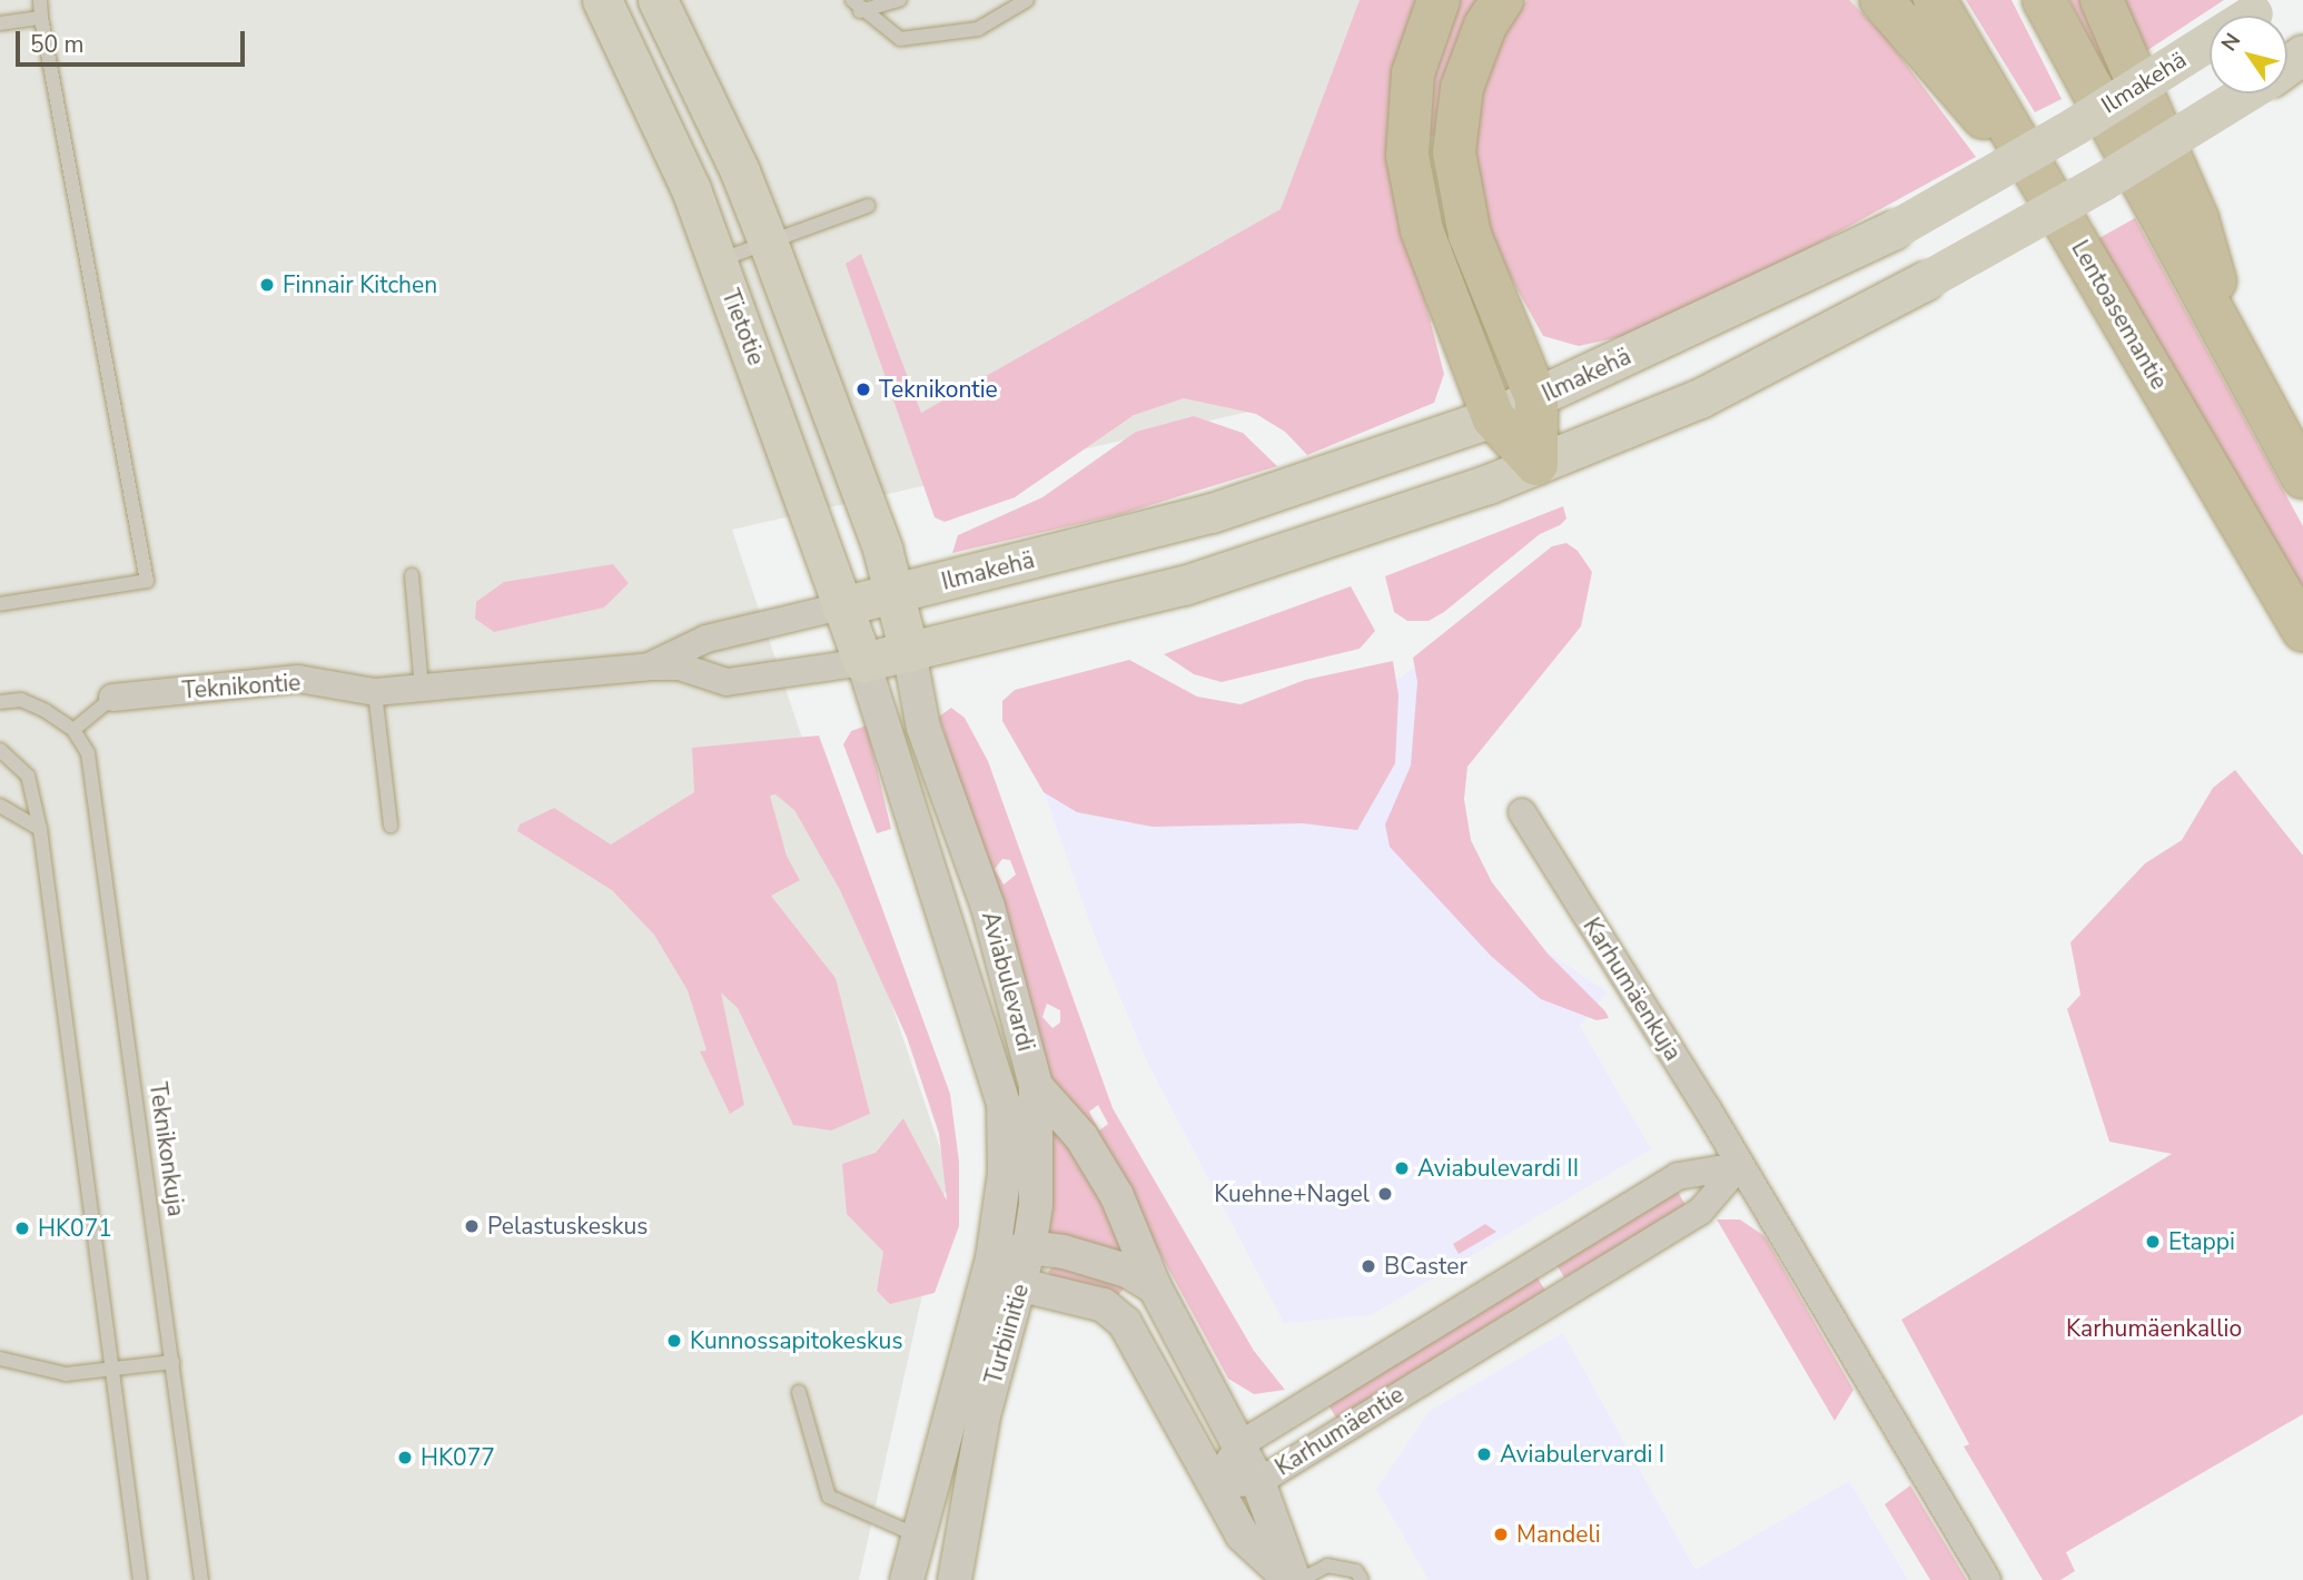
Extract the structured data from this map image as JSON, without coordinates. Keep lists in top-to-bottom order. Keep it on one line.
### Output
{"streets":{"highway":["Lentoasemantie"],"main road":["Ilmakehä","Tietotie"],"street":["Teknikontie","Aviabulevardi","Karhumäenkuja","Turbiinitie","Karhumäentie"],"lane":["Teknikonkuja"]},"crossings":[["Ilmakehä","Tietotie"],["Ilmakehä","Teknikontie"],["Tietotie","Teknikontie"],["Tietotie","Aviabulevardi"],["Teknikontie","Aviabulevardi"],["Aviabulevardi","Turbiinitie"],["Aviabulevardi","Karhumäentie"],["Karhumäenkuja","Karhumäentie"]],"parks":["Karhumäenkallio"],"places":["Finnair Kitchen","Teknikontie","Aviabulevardi II","Kuehne+Nagel","Pelastuskeskus","HK071","Etappi","BCaster","Kunnossapitokeskus","Aviabulervardi I","HK077","Mandeli"],"scale_bar":"50 m","north":"top left"}
